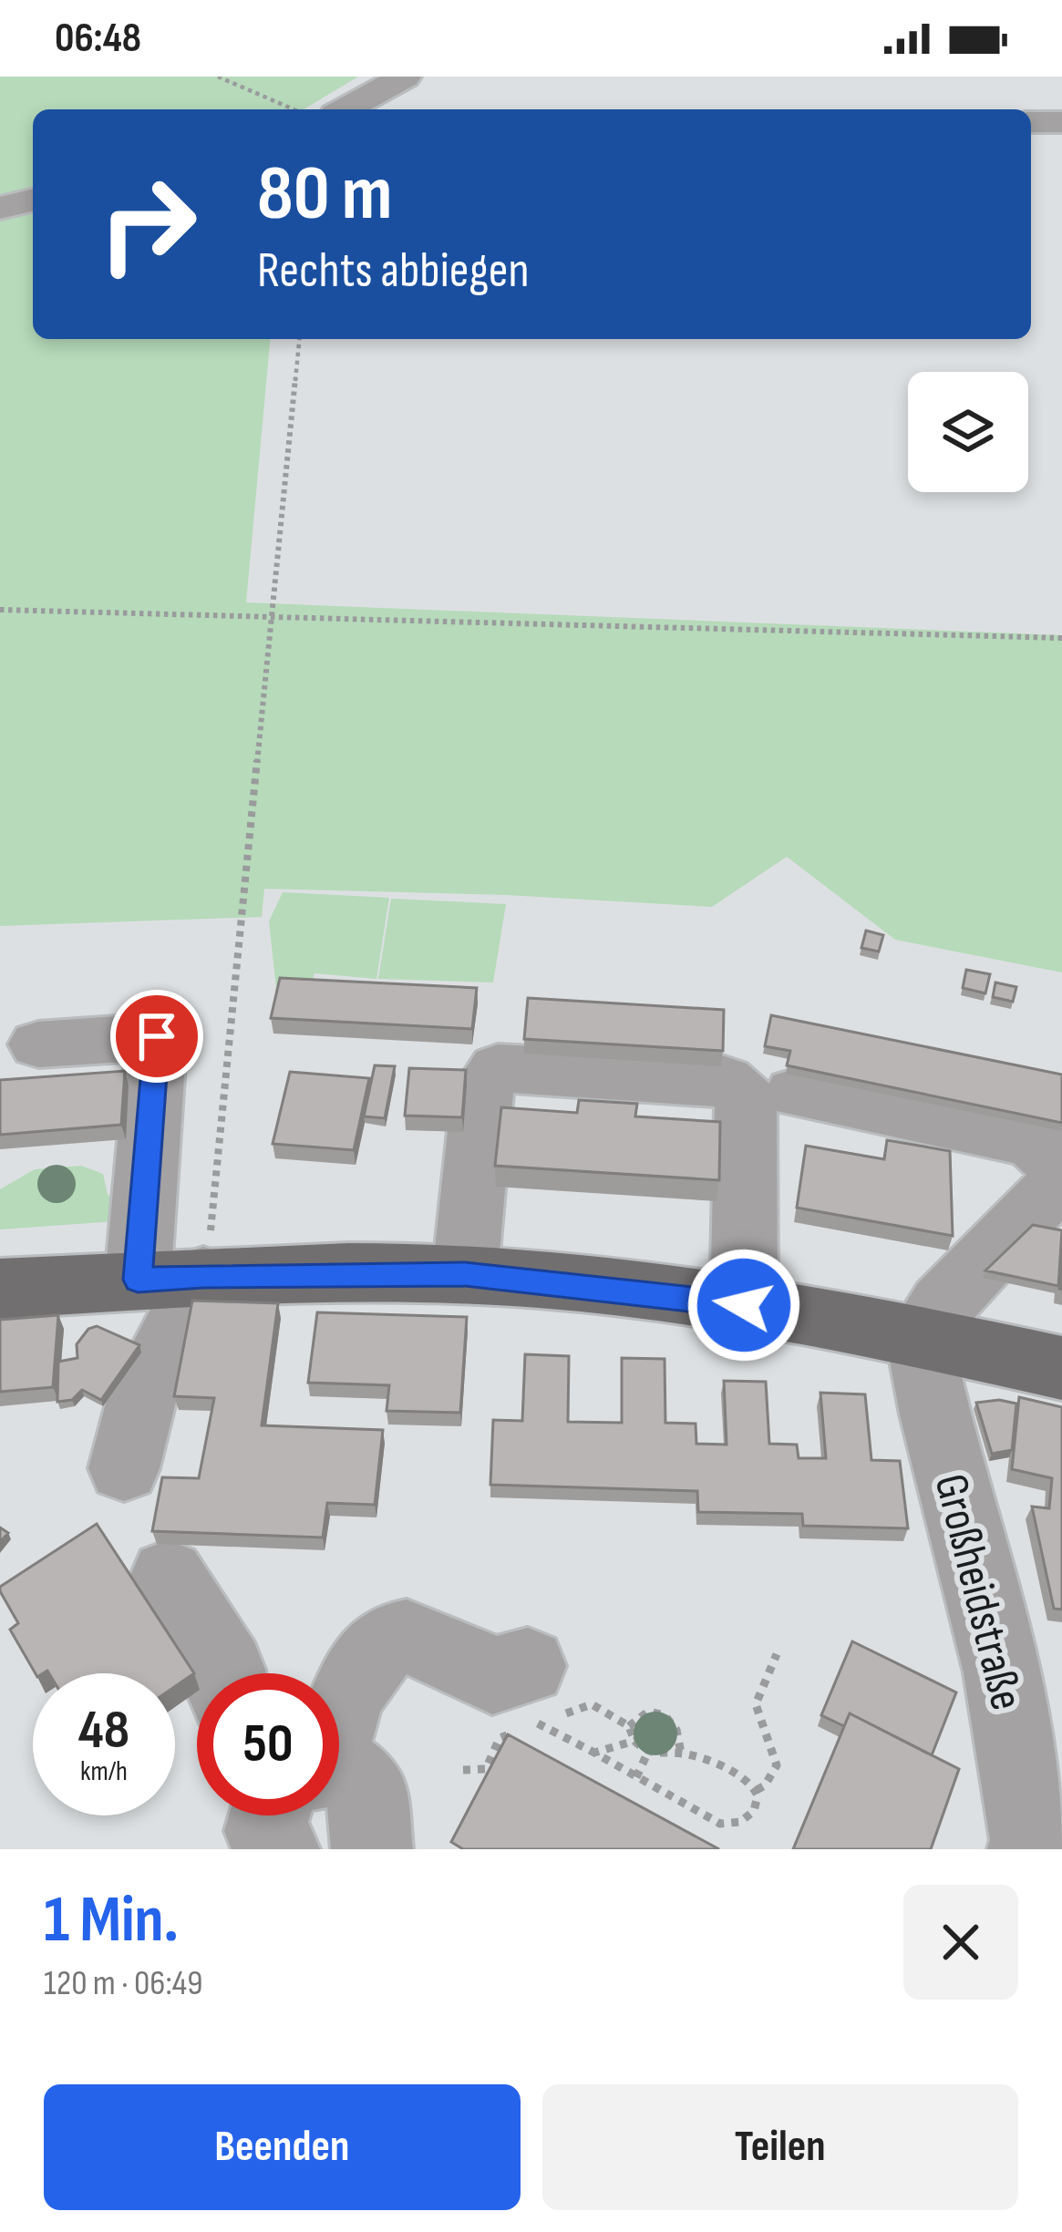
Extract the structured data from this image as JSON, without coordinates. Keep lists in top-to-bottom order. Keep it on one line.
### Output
{"streets":{"street":["Großheidstraße"]},"page":{"status":"06:48","turn":["80 m","Rechts abbiegen"],"speed":"48 km/h","limit":"50","heading":["1 Min.","120 m · 06:49"],"buttons":["Beenden","Teilen"]}}
